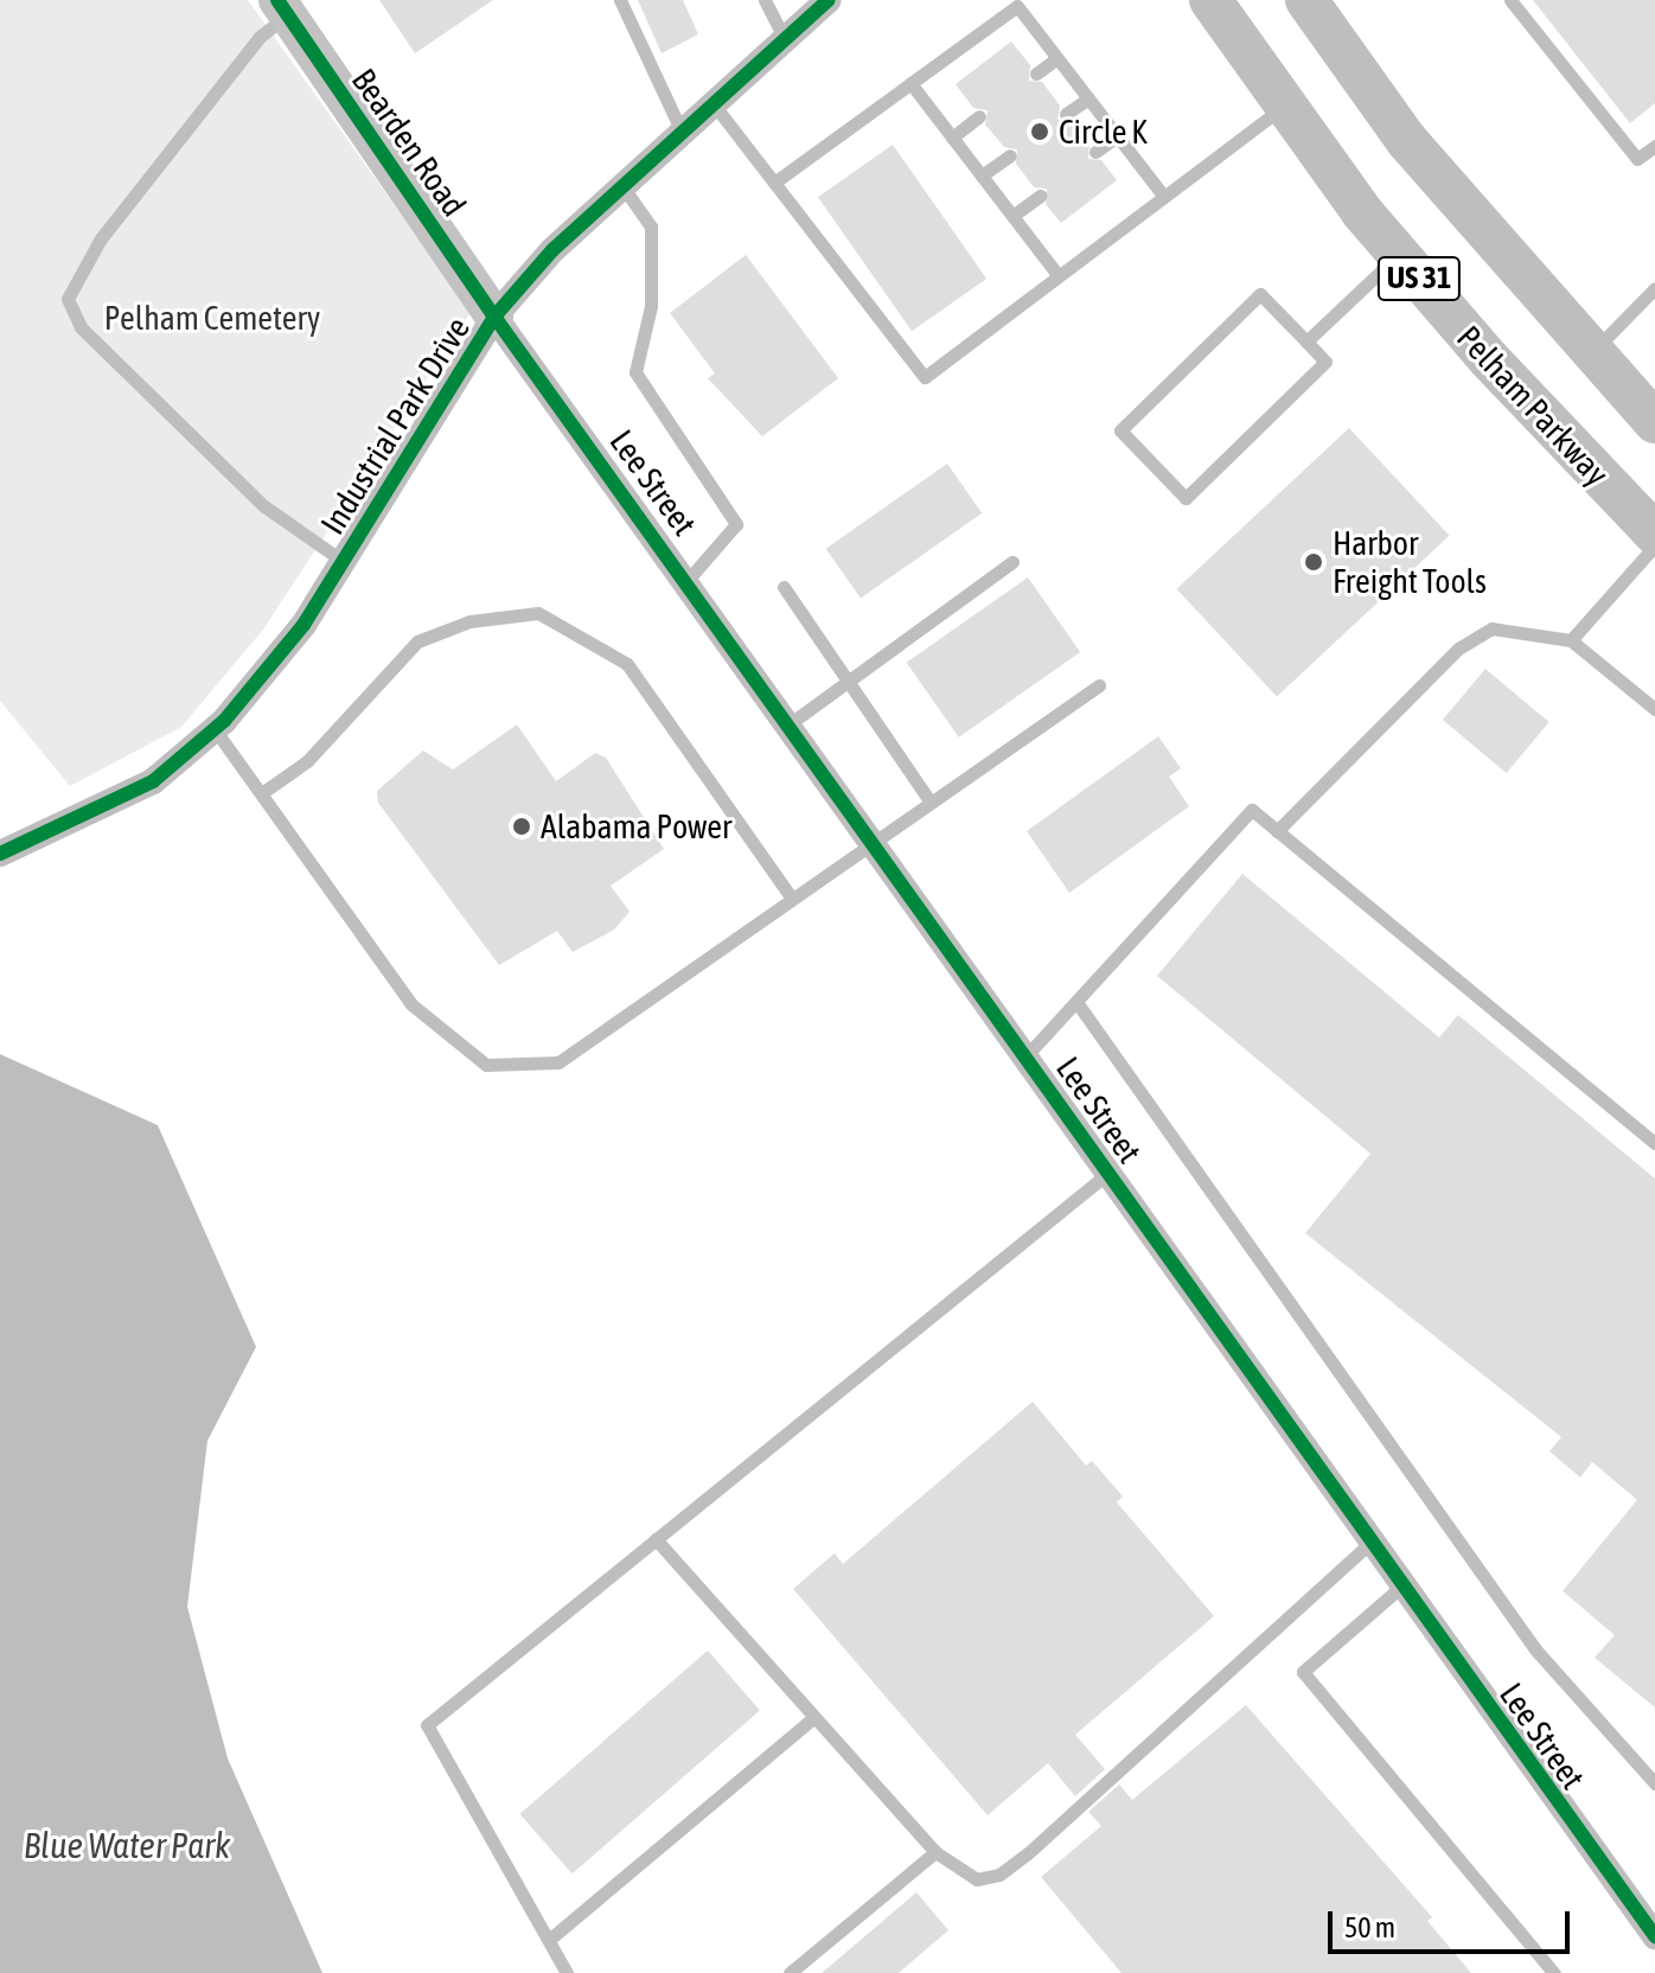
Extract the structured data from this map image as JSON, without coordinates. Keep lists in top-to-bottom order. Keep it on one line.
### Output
{"streets":{"main road":["US 31","Pelham Parkway"],"street":["Bearden Road","Industrial Park Drive","Lee Street"]},"crossings":[["Bearden Road","Industrial Park Drive"],["Bearden Road","Lee Street"],["Industrial Park Drive","Lee Street"]],"water":["Blue Water Park"],"parks":["Pelham Cemetery"],"places":["Circle K","Harbor Freight Tools","Alabama Power"],"scale_bar":"50 m"}
